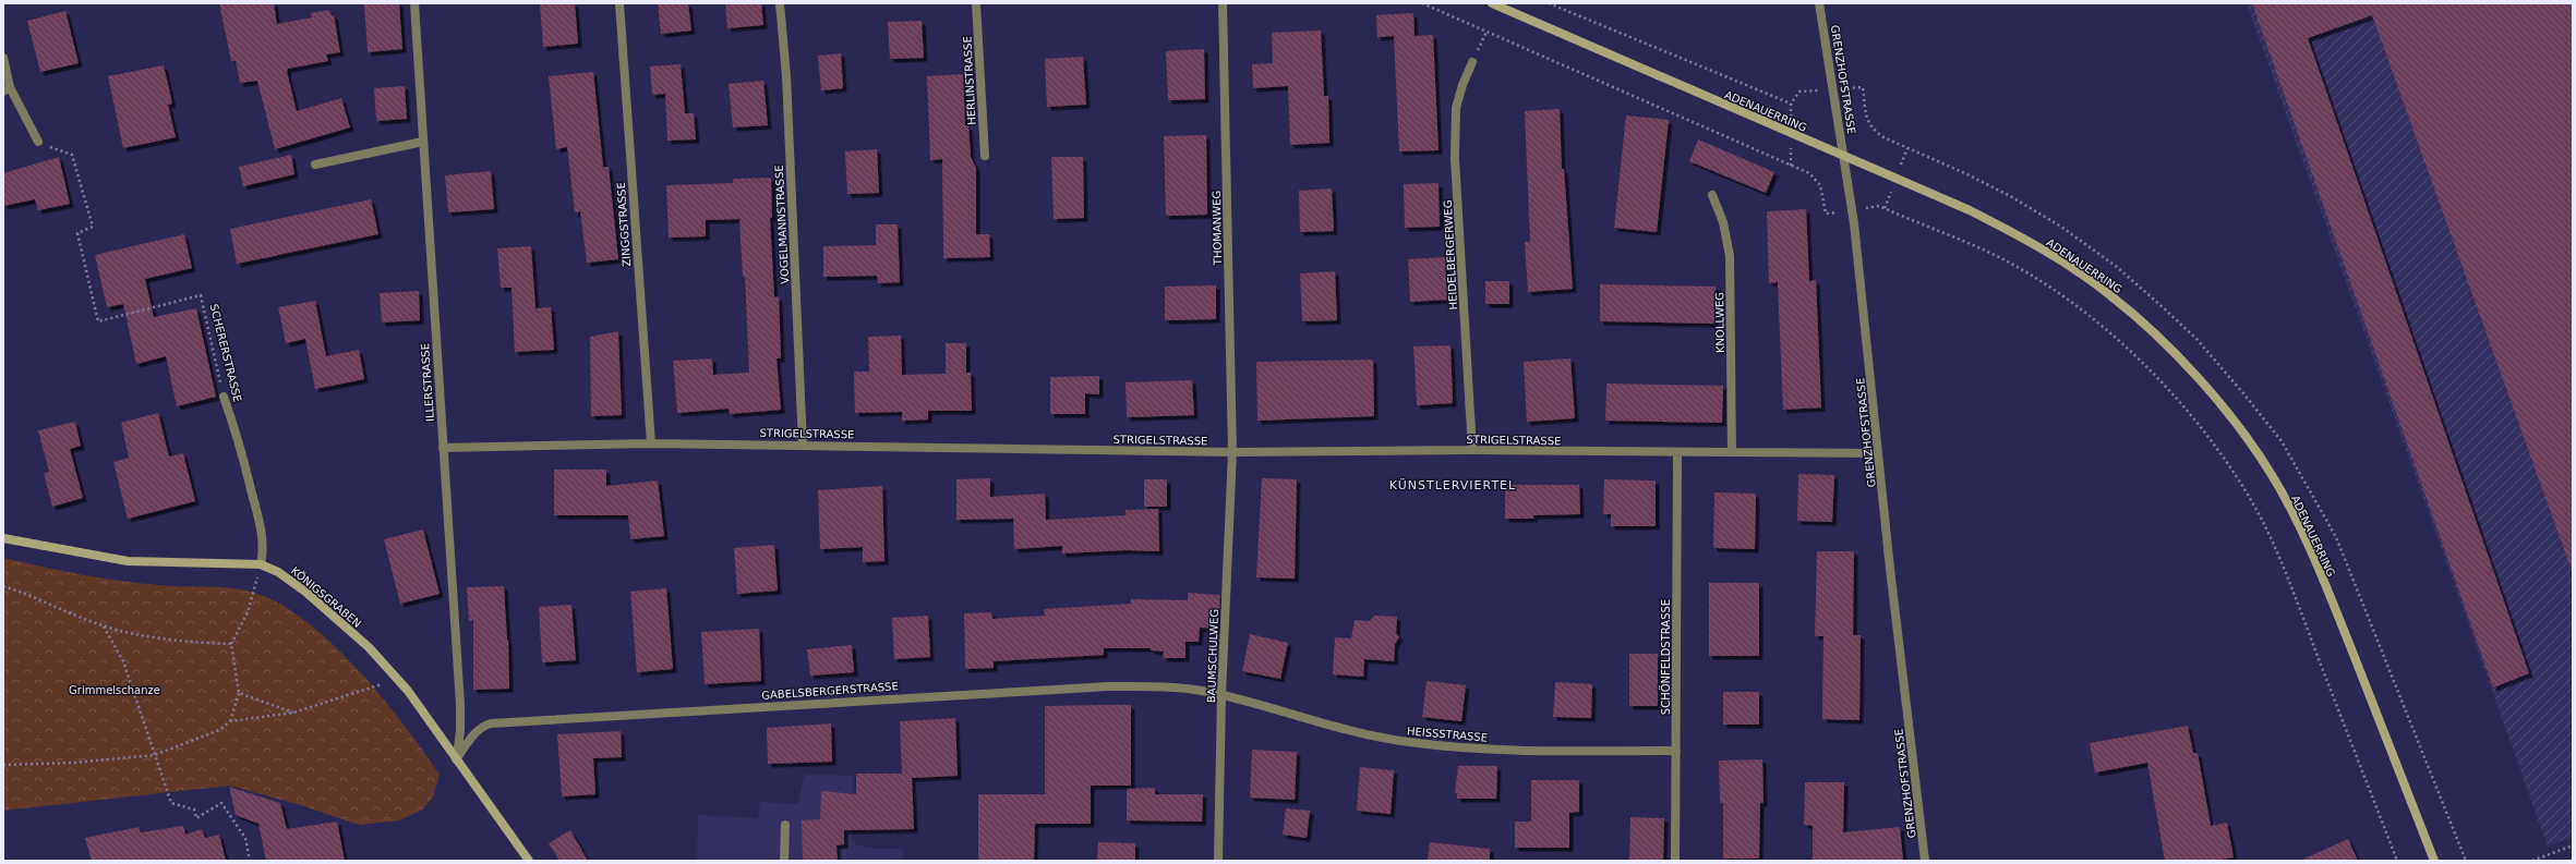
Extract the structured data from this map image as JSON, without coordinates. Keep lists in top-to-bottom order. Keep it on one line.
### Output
{"streets":{"main road":["ADENAUERRING","KÖNIGSGRABEN"],"street":["GRENZHOFSTRASSE","HERLINSTRASSE","ZINGGSTRASSE","VOGELMANNSTRASSE","THOMANWEG","HEIDELBERGERWEG","KNOLLWEG","SCHERERSTRASSE","ILLERSTRASSE","STRIGELSTRASSE","BAUMSCHULWEG","SCHÖNFELDSTRASSE","GABELSBERGERSTRASSE","HEISSSTRASSE"]},"crossings":[["GRENZHOFSTRASSE","ADENAUERRING"],["GRENZHOFSTRASSE","STRIGELSTRASSE"],["ZINGGSTRASSE","STRIGELSTRASSE"],["VOGELMANNSTRASSE","STRIGELSTRASSE"],["THOMANWEG","STRIGELSTRASSE"],["THOMANWEG","BAUMSCHULWEG"],["HEIDELBERGERWEG","STRIGELSTRASSE"],["KNOLLWEG","STRIGELSTRASSE"],["SCHERERSTRASSE","KÖNIGSGRABEN"],["ILLERSTRASSE","STRIGELSTRASSE"],["ILLERSTRASSE","KÖNIGSGRABEN"],["ILLERSTRASSE","GABELSBERGERSTRASSE"],["STRIGELSTRASSE","BAUMSCHULWEG"],["STRIGELSTRASSE","SCHÖNFELDSTRASSE"],["KÖNIGSGRABEN","GABELSBERGERSTRASSE"],["BAUMSCHULWEG","GABELSBERGERSTRASSE"],["BAUMSCHULWEG","HEISSSTRASSE"],["SCHÖNFELDSTRASSE","HEISSSTRASSE"],["GABELSBERGERSTRASSE","HEISSSTRASSE"]],"districts":["KÜNSTLERVIERTEL"],"parks":["Grimmelschanze"]}
